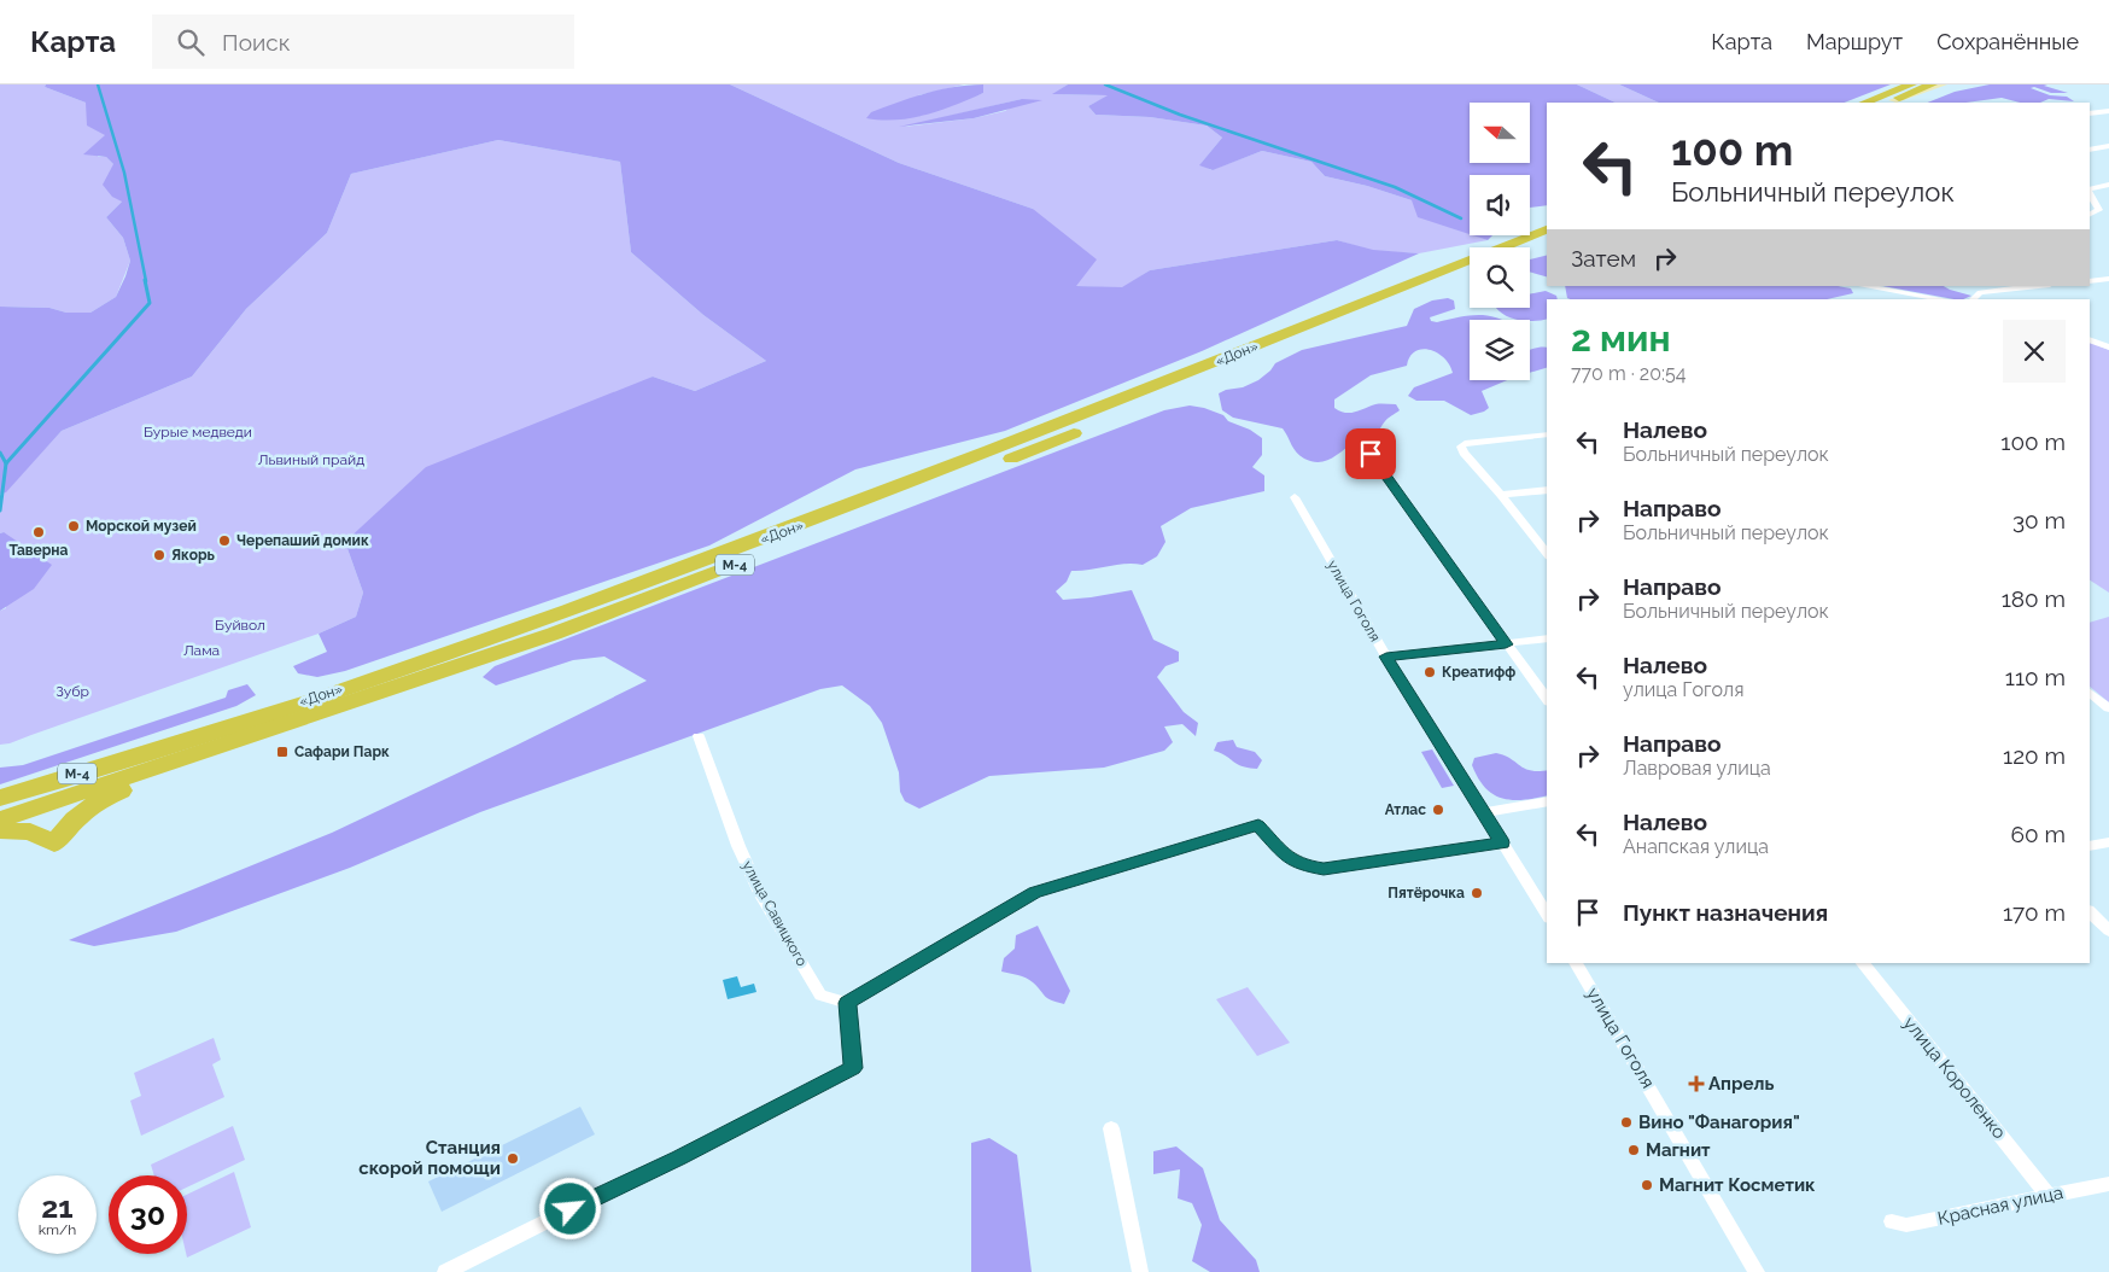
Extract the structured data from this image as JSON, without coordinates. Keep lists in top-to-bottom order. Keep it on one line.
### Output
{"streets":{"highway":["«Дон»","М-4"],"street":["улица Гоголя","улица Савицкого","улица Короленко","Красная улица"]},"crossings":[["улица Короленко","Красная улица"]],"parks":["Бурые медведи","Львиный прайд","Буйвол","Лама","Зубр"],"places":{"other":["Морской музей","Таверна","Черепаший домик","Якорь","Креатифф","Атлас","Пятёрочка","Вино \"Фанагория\"","Магнит","Станция скорой помощи","Магнит Косметик"],"transit":["Сафари Парк"],"health":["Апрель"]},"north":"left","page":{"header":"Карта","search":"Поиск","nav":["Карта","Маршрут","Сохранённые"],"turn":["100 m","Больничный переулок"],"then":"Затем","heading":["2 мин","770 m · 20:54"],"list":[{"name":"Налево","note":"Больничный переулок","value":"100 m"},{"name":"Направо","note":"Больничный переулок","value":"30 m"},{"name":"Направо","note":"Больничный переулок","value":"180 m"},{"name":"Налево","note":"улица Гоголя","value":"110 m"},{"name":"Направо","note":"Лавровая улица","value":"120 m"},{"name":"Налево","note":"Анапская улица","value":"60 m"},{"name":"Пункт назначения","value":"170 m"}],"speed":"21 km/h","limit":"30"}}
